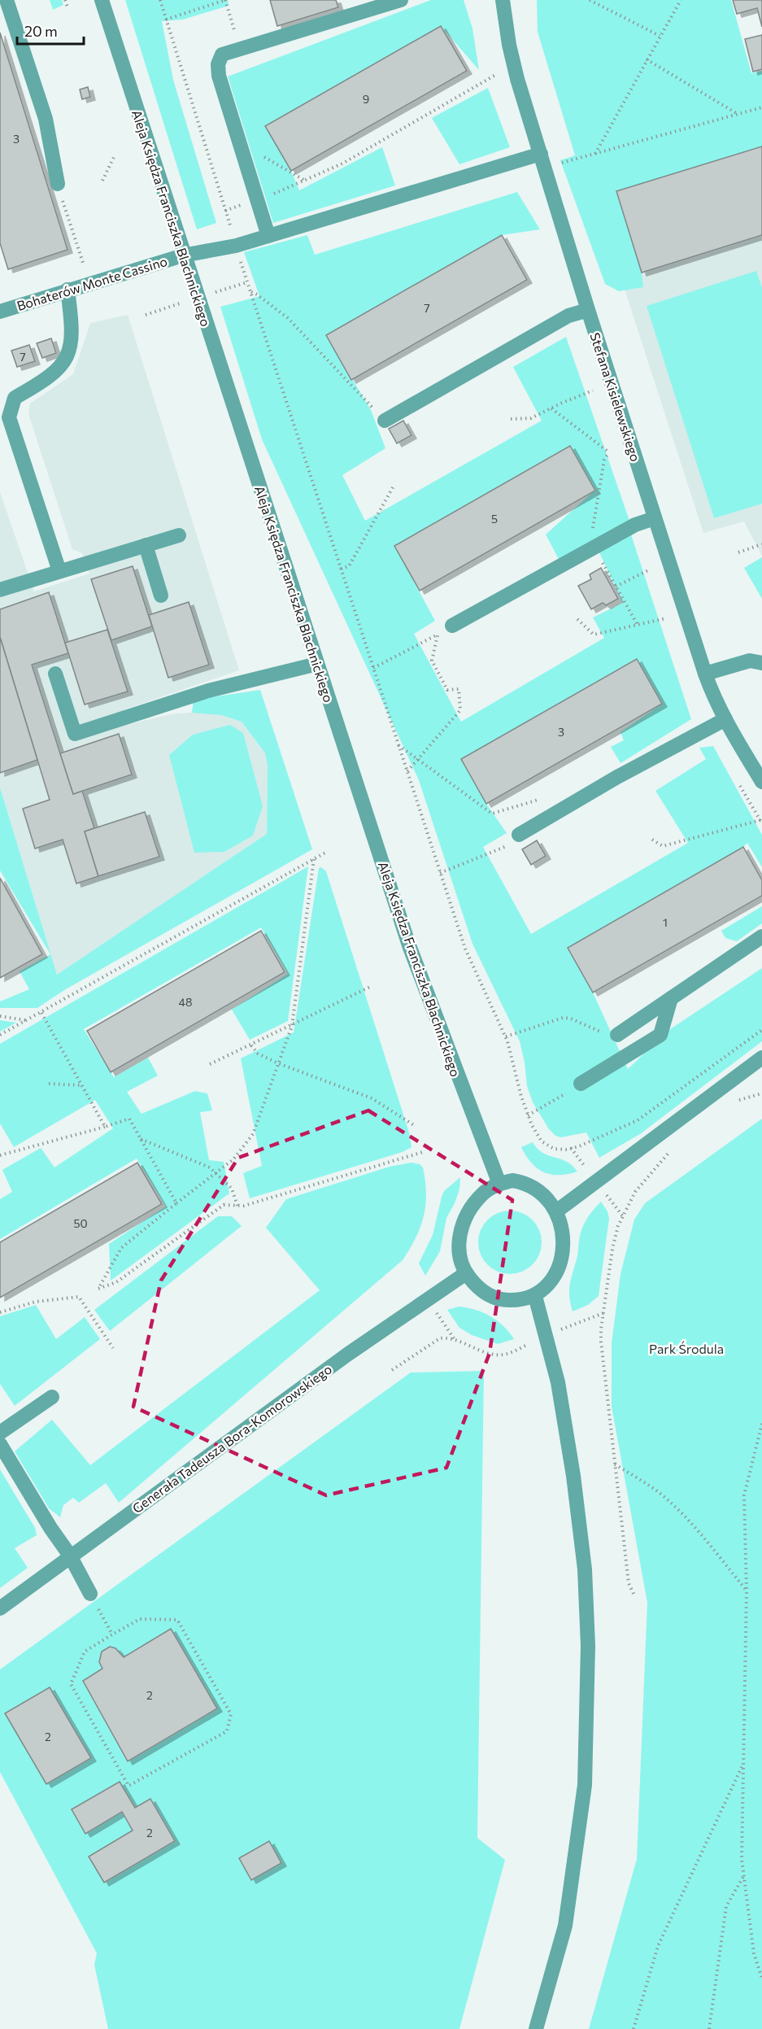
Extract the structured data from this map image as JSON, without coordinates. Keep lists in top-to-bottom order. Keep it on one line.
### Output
{"streets":{"street":["Aleja Księdza Franciszka Blachnickiego","Bohaterów Monte Cassino","Stefana Kisielewskiego","Generała Tadeusza Bora-Komorowskiego"]},"crossings":[["Aleja Księdza Franciszka Blachnickiego","Bohaterów Monte Cassino"],["Aleja Księdza Franciszka Blachnickiego","Generała Tadeusza Bora-Komorowskiego"],["Bohaterów Monte Cassino","Stefana Kisielewskiego"]],"parks":["Park Środula"],"house_numbers":["9","3","7","7","5","3","1","48","50","2","2","2"],"scale_bar":"20 m"}
